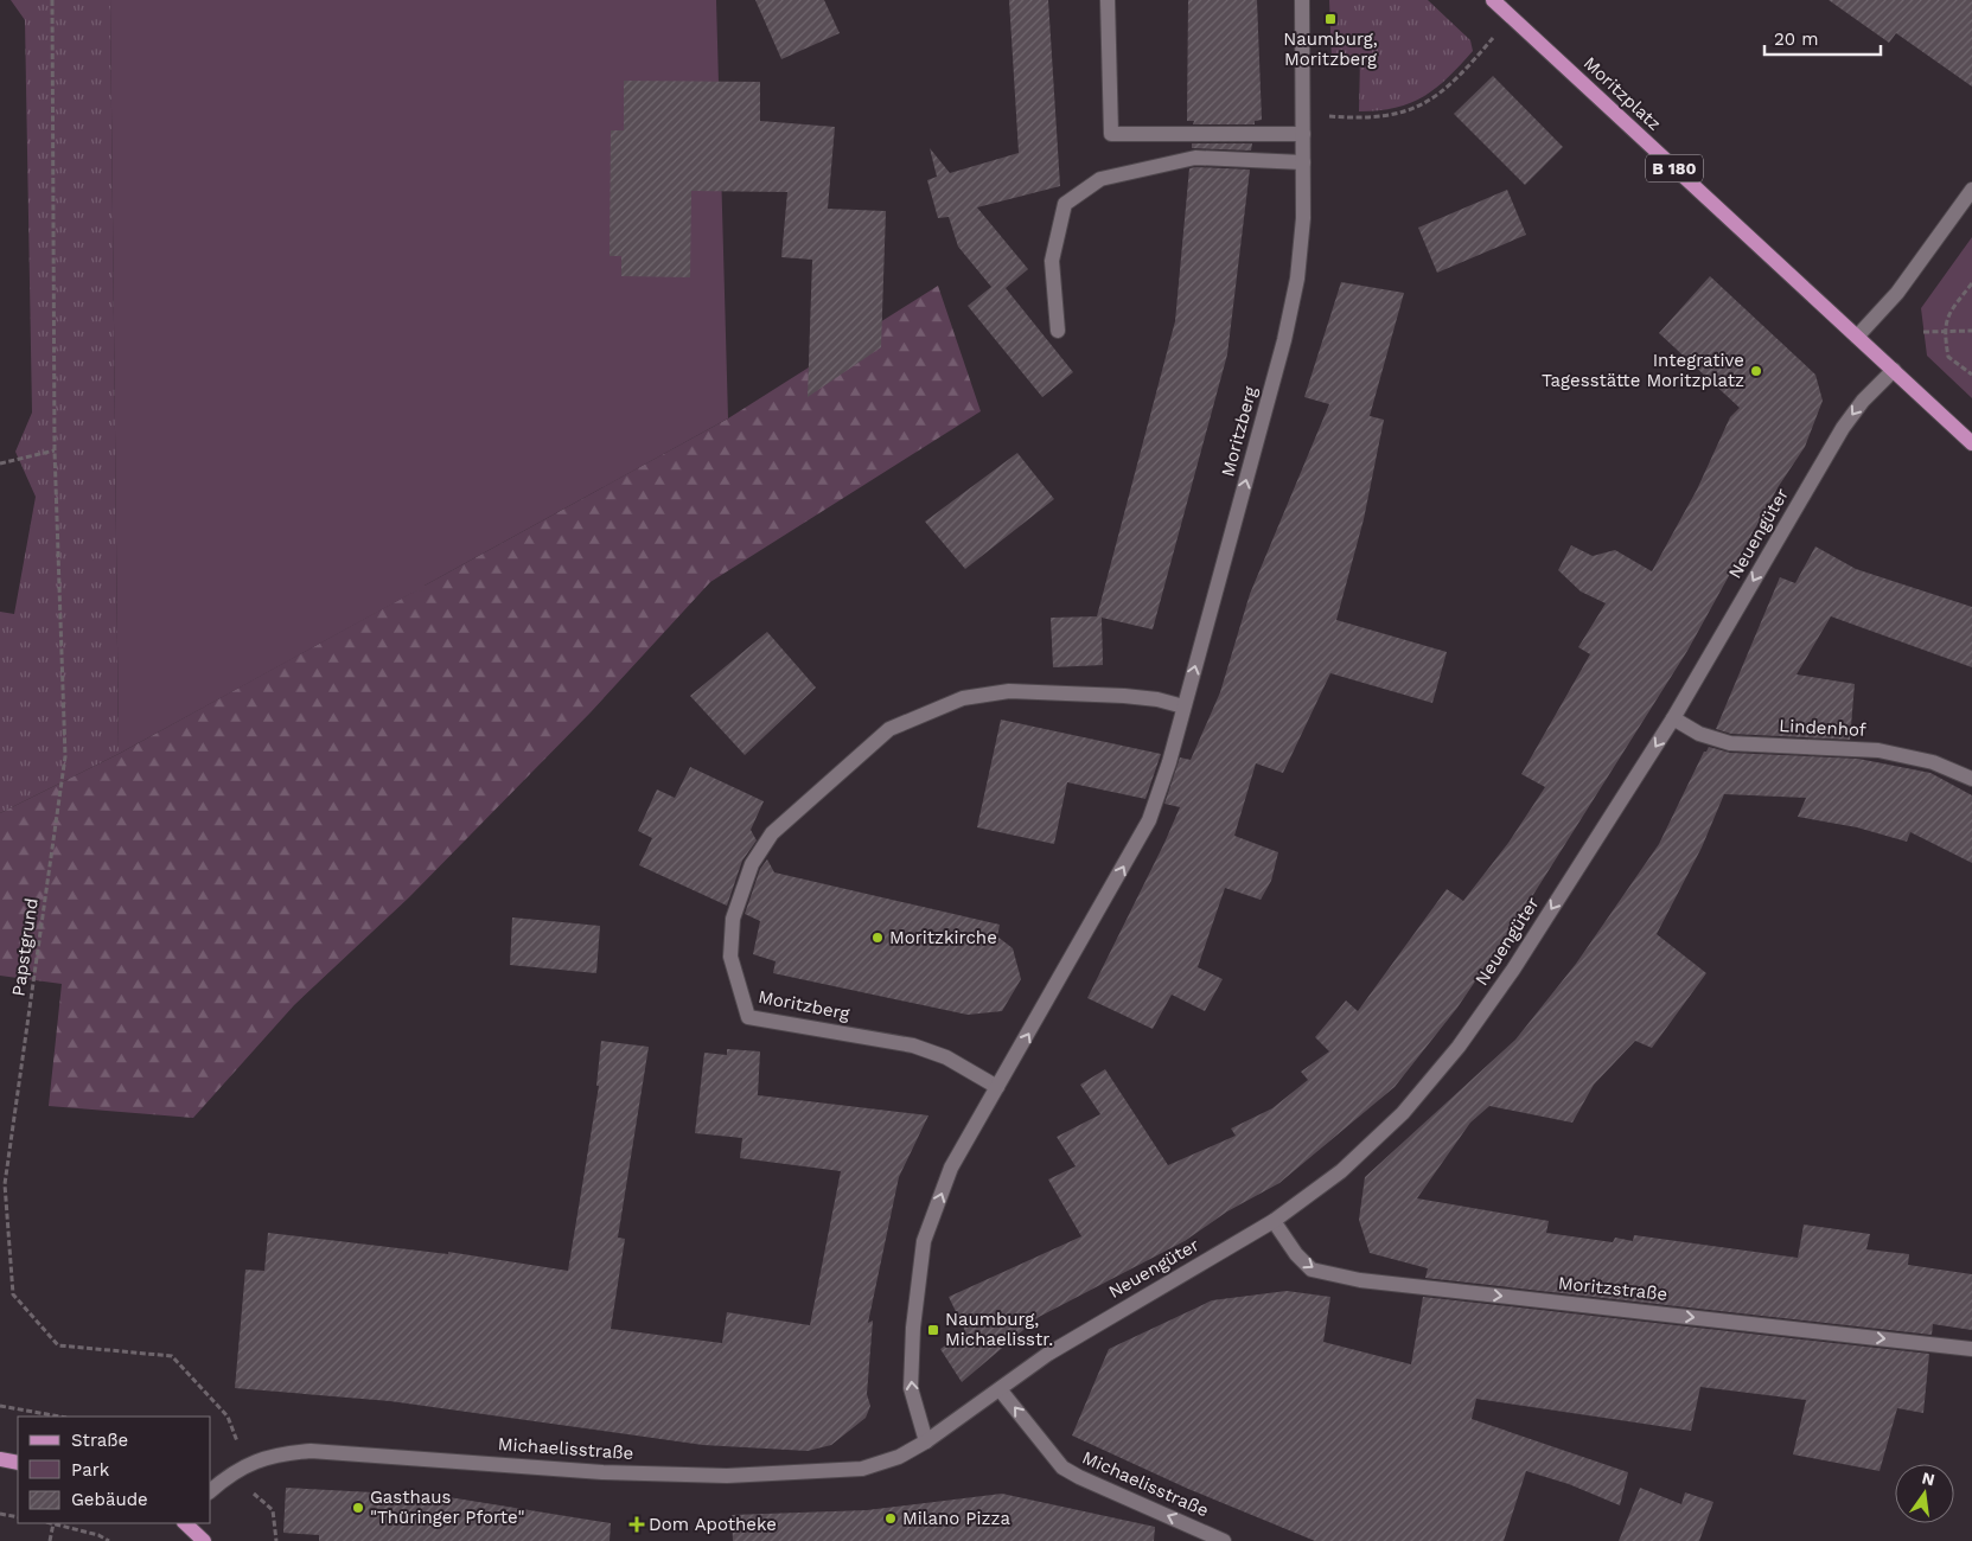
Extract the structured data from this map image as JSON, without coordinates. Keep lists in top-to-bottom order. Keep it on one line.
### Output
{"streets":{"main road":["Moritzplatz","B 180"],"street":["Moritzberg","Neuengüter","Lindenhof","Moritzstraße","Michaelisstraße"],"path":["Papstgrund"]},"crossings":[["Moritzplatz","B 180"],["B 180","Neuengüter"],["Neuengüter","Lindenhof"],["Neuengüter","Moritzstraße"],["Neuengüter","Michaelisstraße"],["Papstgrund","Michaelisstraße"]],"one_way":["Moritzberg","Neuengüter","Moritzstraße"],"places":{"transit":["Naumburg, Moritzberg","Naumburg, Michaelisstr."],"other":["Integrative Tagesstätte Moritzplatz","Moritzkirche","Gasthaus \"Thüringer Pforte\"","Milano Pizza"],"health":["Dom Apotheke"]},"legend":["Straße","Park","Gebäude"],"scale_bar":"20 m","north":"top"}
